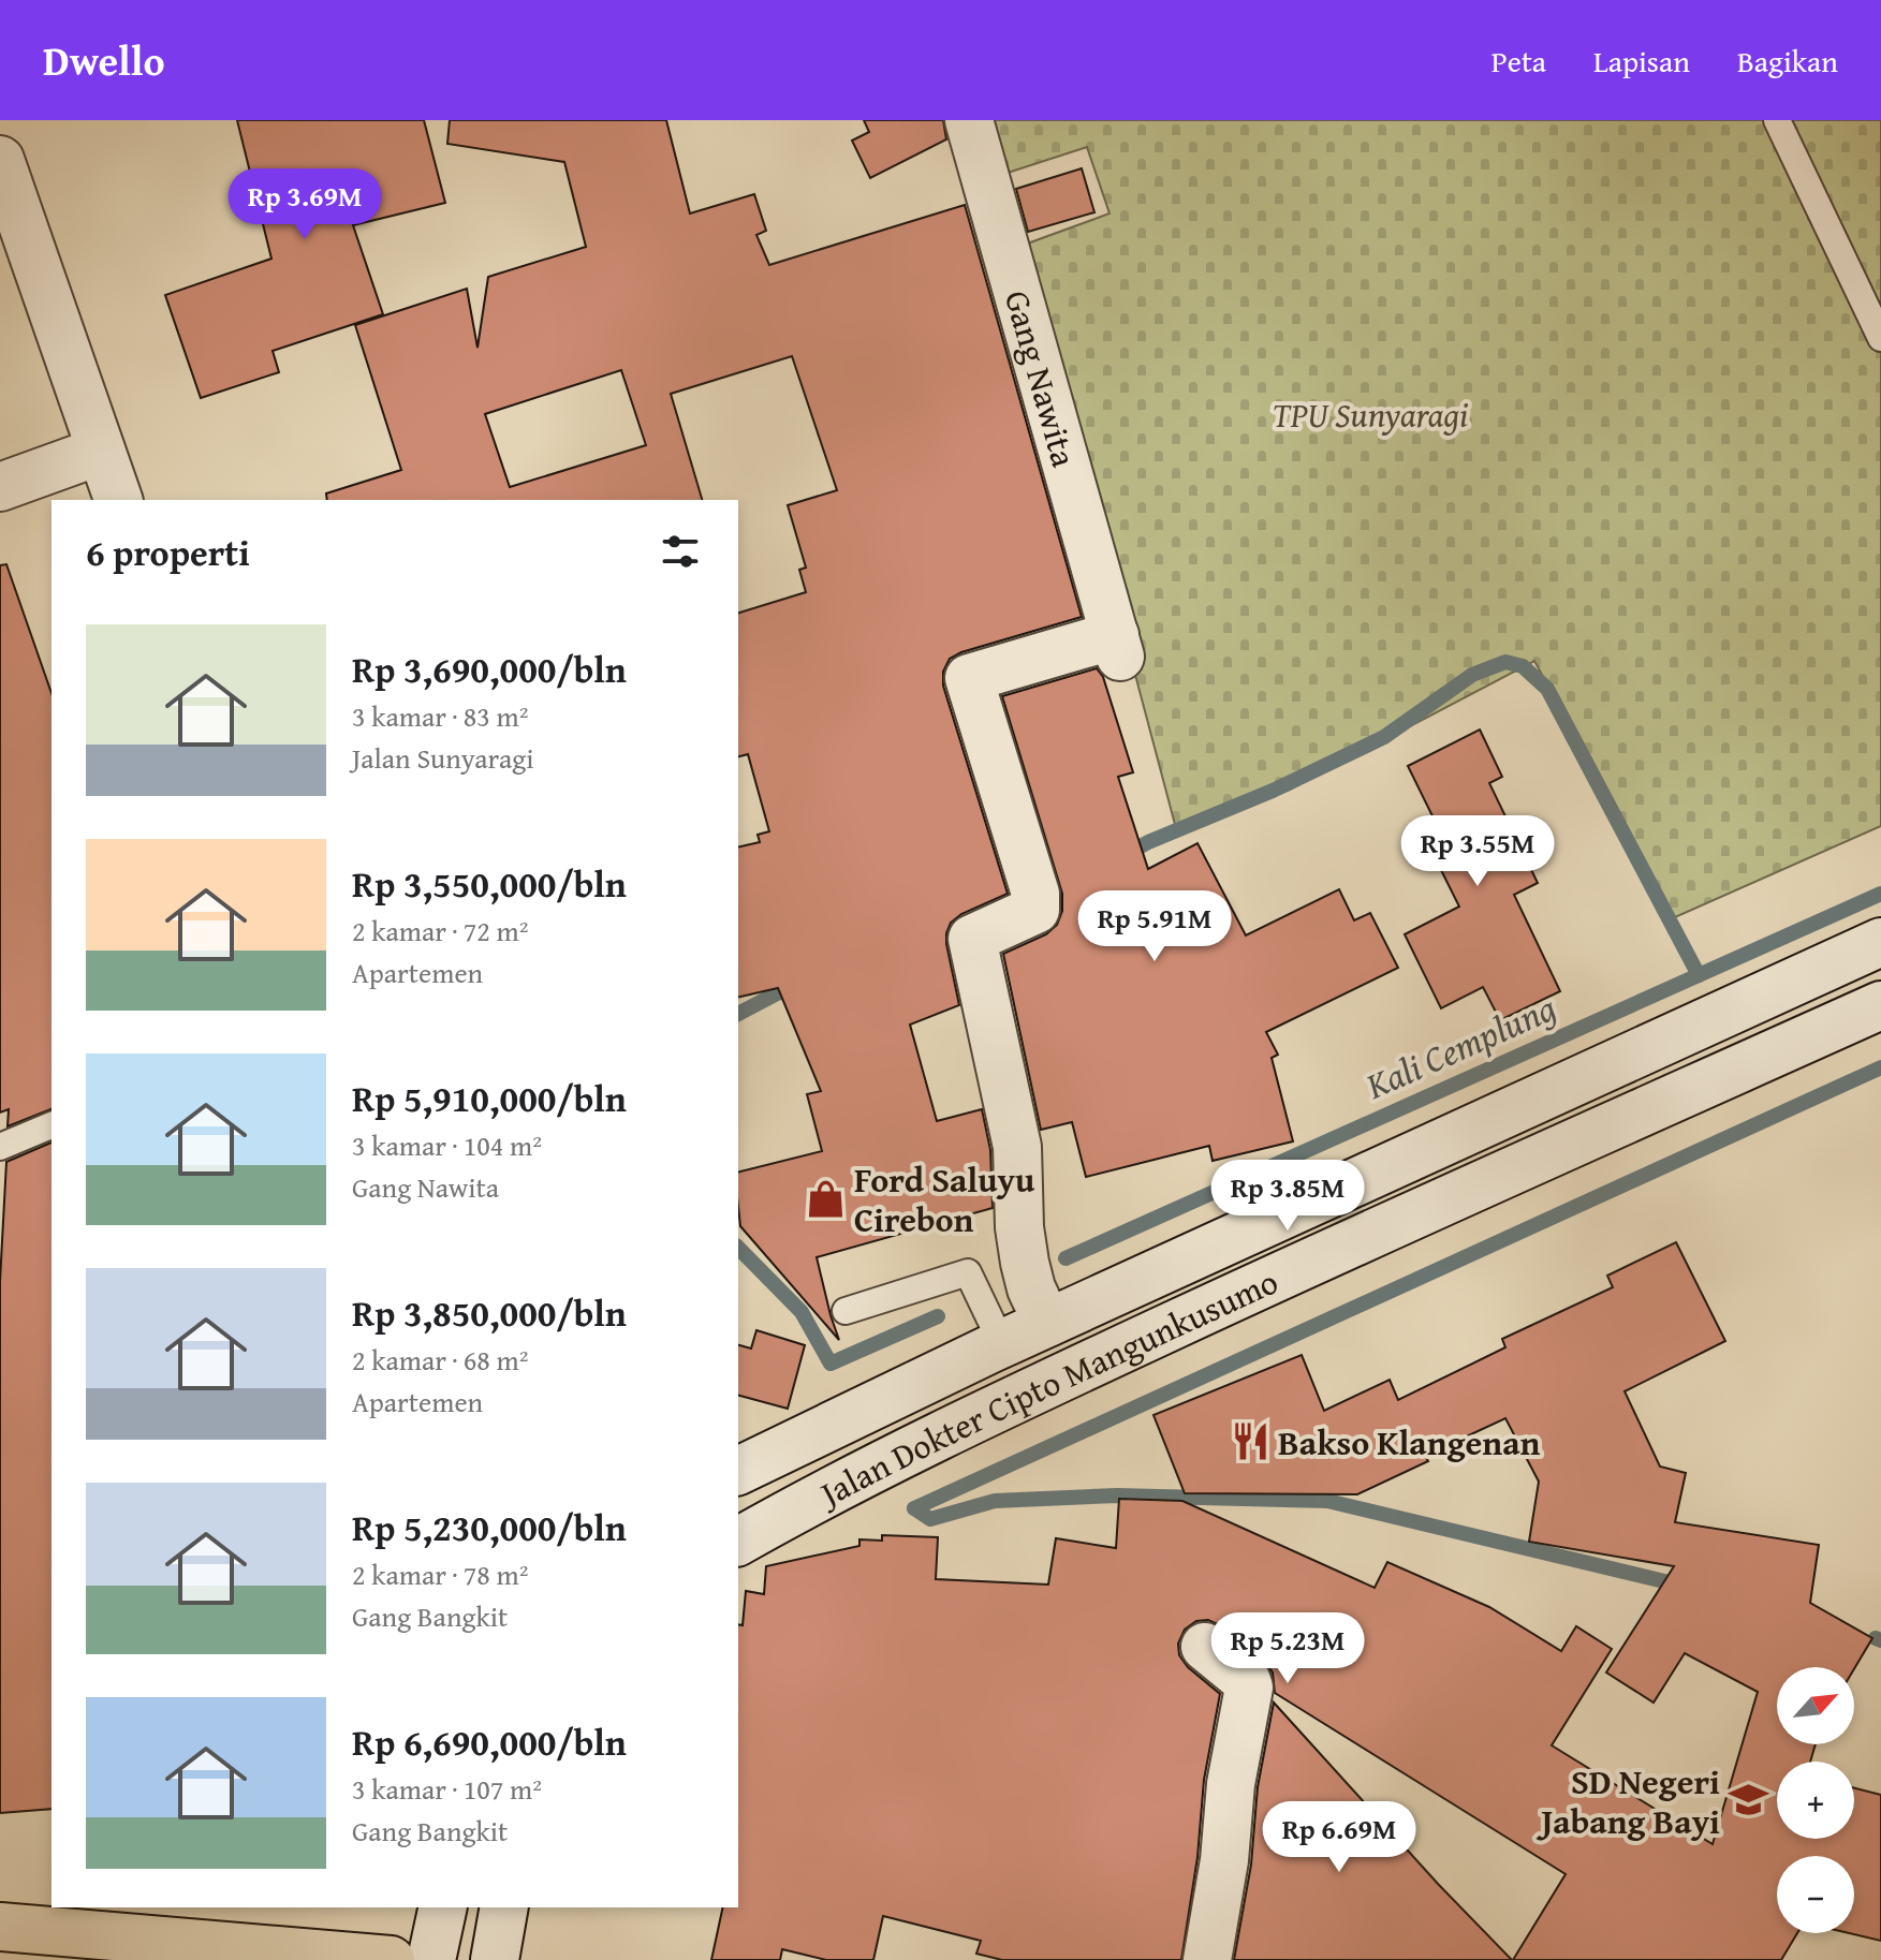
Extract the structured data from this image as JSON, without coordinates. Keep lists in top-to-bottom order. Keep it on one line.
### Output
{"streets":{"main road":["Gang Nawita","Jalan Dokter Cipto Mangunkusumo"]},"crossings":[["Gang Nawita","Jalan Dokter Cipto Mangunkusumo"]],"water":["Kali Cemplung"],"parks":["TPU Sunyaragi"],"places":{"shop":["Ford Saluyu Cirebon"],"restaurant":["Bakso Klangenan"],"school or university":["SD Negeri Jabang Bayi"]},"north":"top right","page":{"header":"Dwello","nav":["Peta","Lapisan","Bagikan"],"price":["Rp 3.69M","Rp 3.55M","Rp 5.91M","Rp 3.85M","Rp 5.23M","Rp 6.69M"],"heading":"6 properti","list":[{"name":"Rp 3,690,000/bln","note":"3 kamar · 83 m² · Jalan Sunyaragi"},{"name":"Rp 3,550,000/bln","note":"2 kamar · 72 m² · Apartemen"},{"name":"Rp 5,910,000/bln","note":"3 kamar · 104 m² · Gang Nawita"},{"name":"Rp 3,850,000/bln","note":"2 kamar · 68 m² · Apartemen"},{"name":"Rp 5,230,000/bln","note":"2 kamar · 78 m² · Gang Bangkit"},{"name":"Rp 6,690,000/bln","note":"3 kamar · 107 m² · Gang Bangkit"}],"map_buttons":["+","−"]}}
